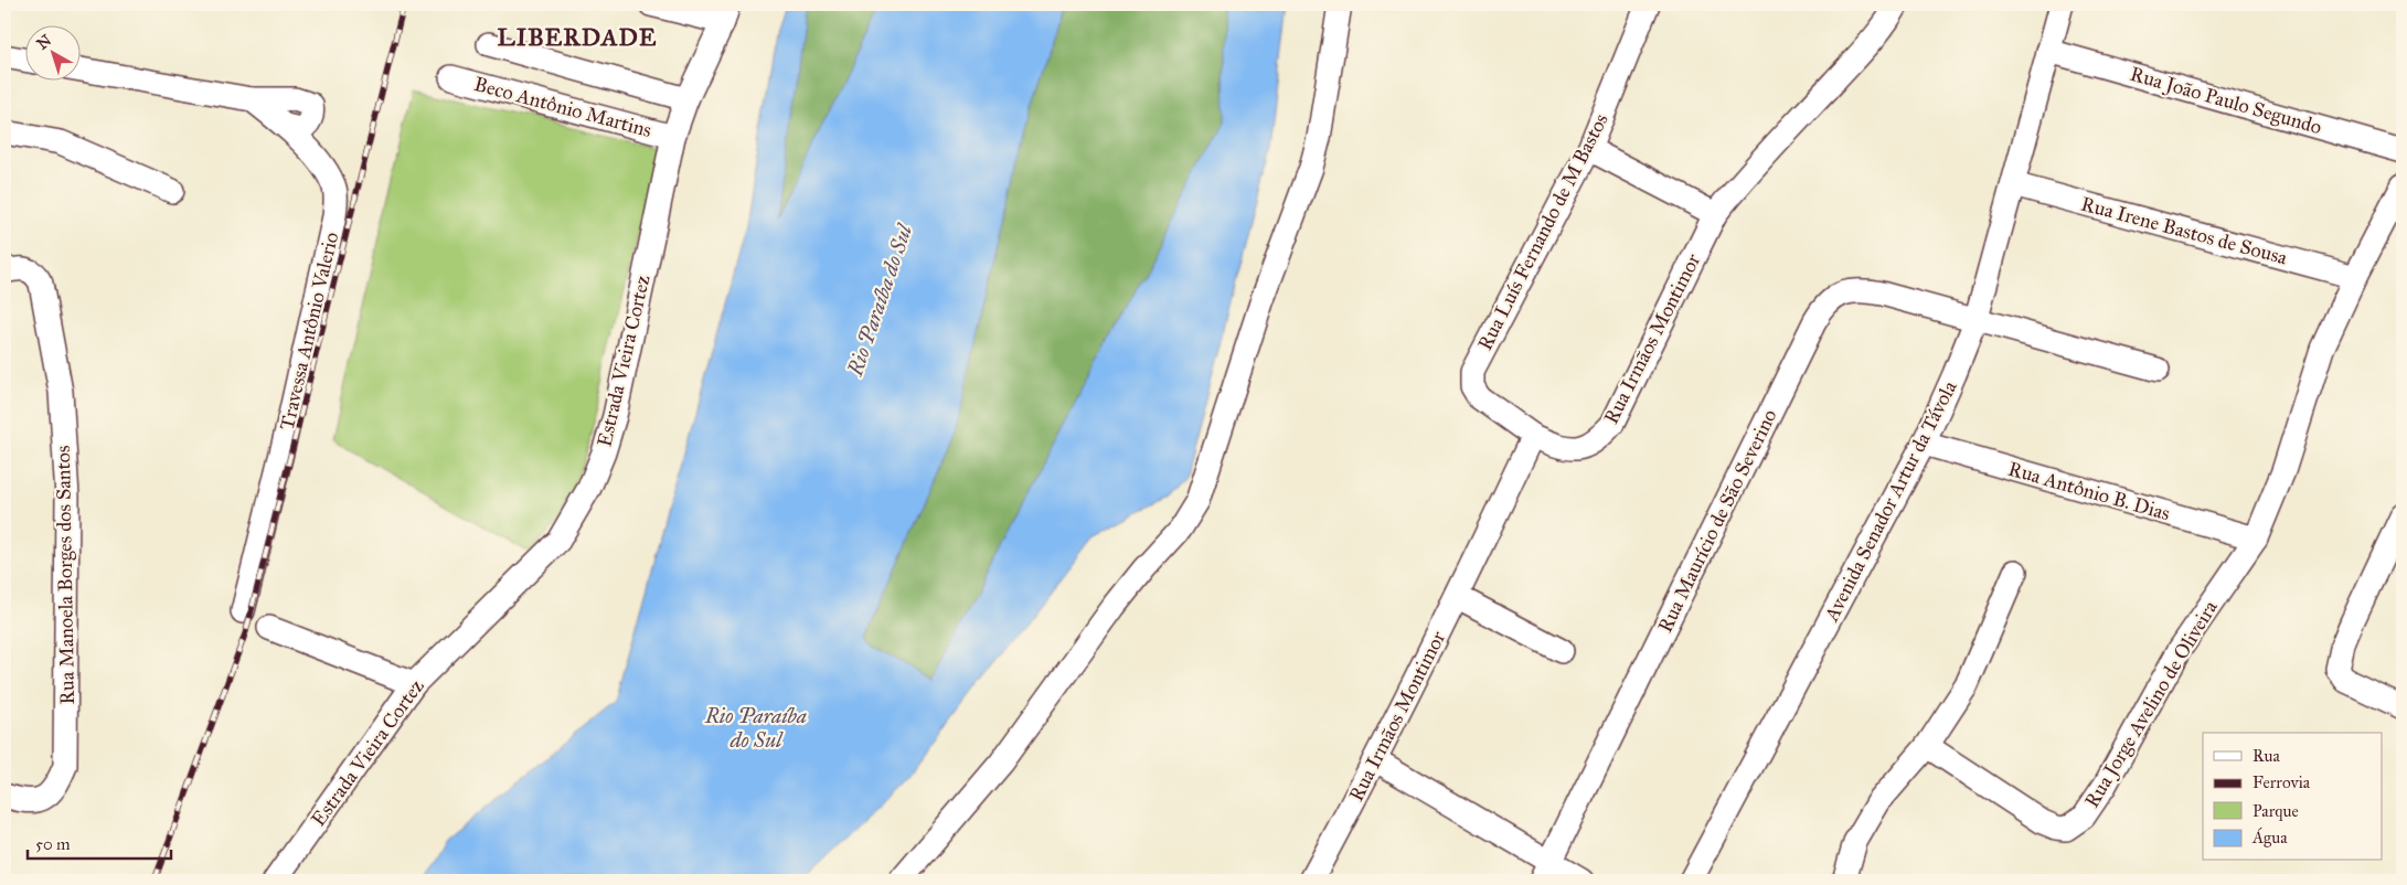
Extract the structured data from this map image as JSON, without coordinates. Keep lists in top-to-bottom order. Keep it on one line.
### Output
{"streets":{"street":["Rua João Paulo Segundo","Beco Antônio Martins","Rua Irene Bastos de Sousa","Rua Luís Fernando de M Bastos","Travessa Antônio Valerio","Rua Irmãos Montimor","Estrada Vieira Cortez","Rua Antônio B. Dias","Avenida Senador Artur da Távola","Rua Maurício de São Severino","Rua Manoela Borges dos Santos","Rua Jorge Avelino de Oliveira"]},"crossings":[["Rua João Paulo Segundo","Avenida Senador Artur da Távola"],["Beco Antônio Martins","Estrada Vieira Cortez"],["Rua Irene Bastos de Sousa","Avenida Senador Artur da Távola"],["Rua Irene Bastos de Sousa","Rua Jorge Avelino de Oliveira"],["Rua Luís Fernando de M Bastos","Rua Irmãos Montimor"],["Rua Antônio B. Dias","Avenida Senador Artur da Távola"],["Rua Antônio B. Dias","Rua Jorge Avelino de Oliveira"],["Avenida Senador Artur da Távola","Rua Maurício de São Severino"]],"districts":["LIBERDADE"],"water":["Rio Paraíba do Sul"],"legend":["Rua","Ferrovia","Parque","Água"],"scale_bar":"50 m","north":"top left"}
